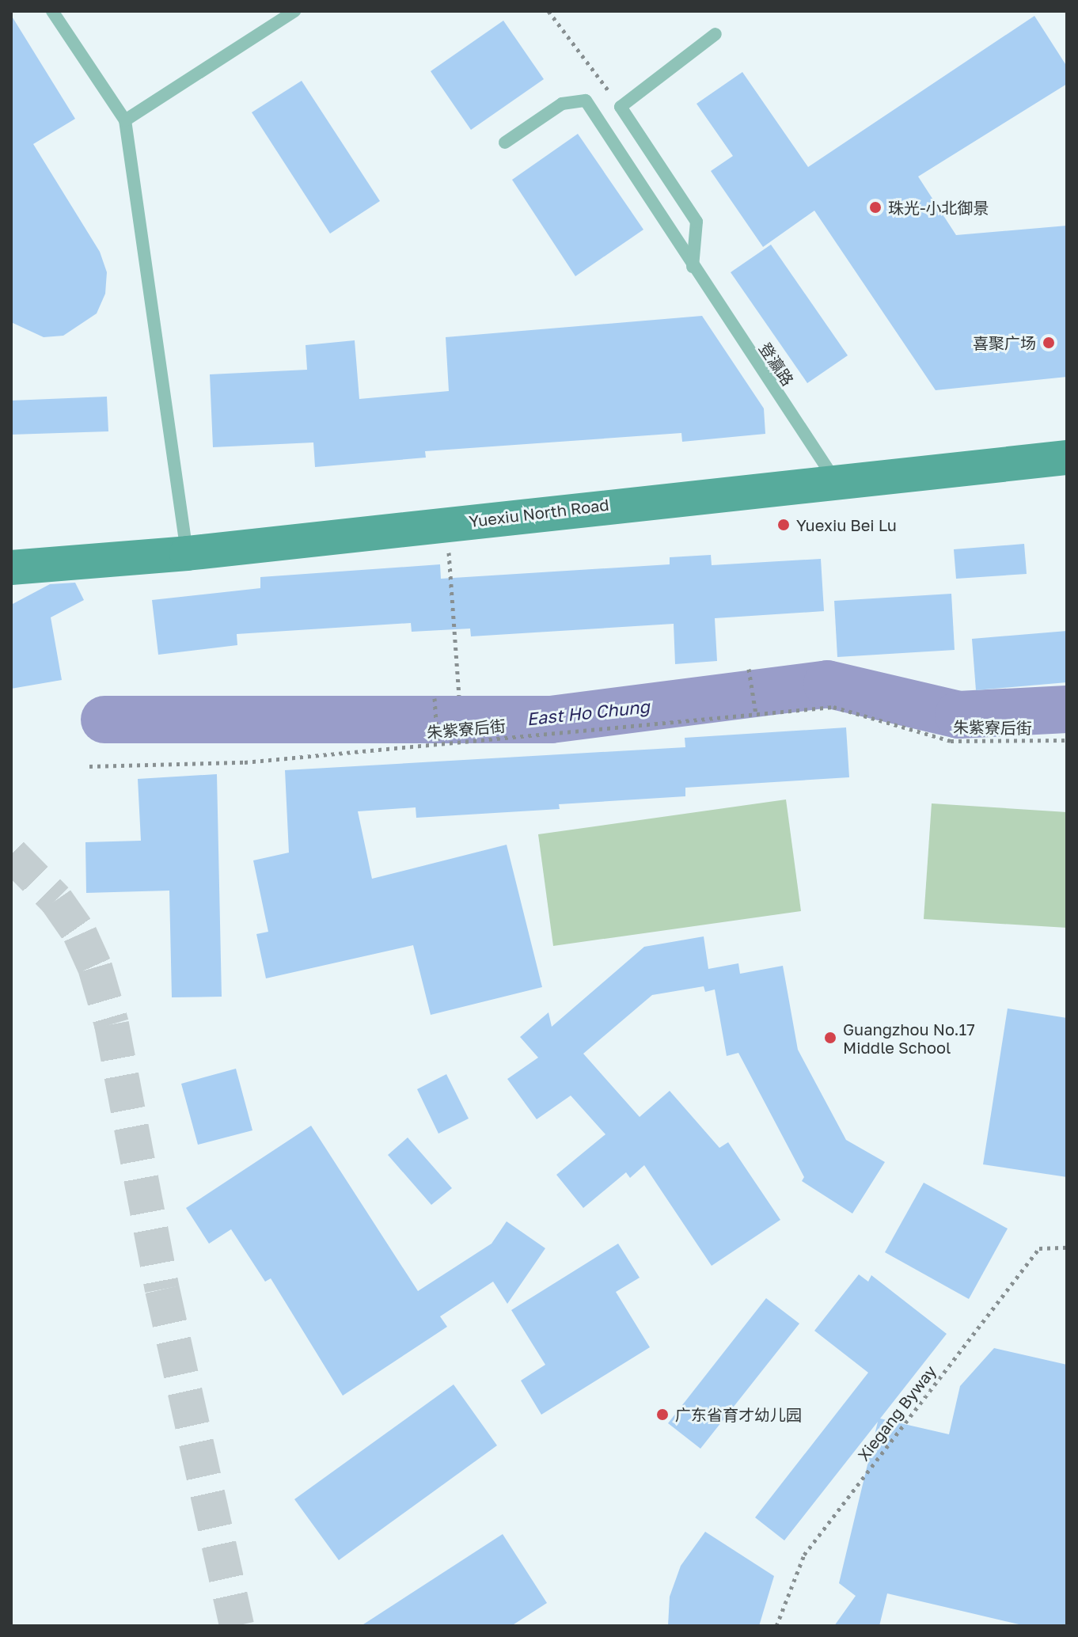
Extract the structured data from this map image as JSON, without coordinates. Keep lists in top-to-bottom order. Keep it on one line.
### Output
{"streets":{"main road":["Yuexiu North Road"],"lane":["登瀛路"],"path":["朱紫寮后街","Xiegang Byway"]},"crossings":[["登瀛路","Yuexiu North Road"]],"water":["East Ho Chung"],"places":["珠光-小北御景","喜聚广场","Yuexiu Bei Lu","Guangzhou No.17 Middle School","广东省育才幼儿园"]}
